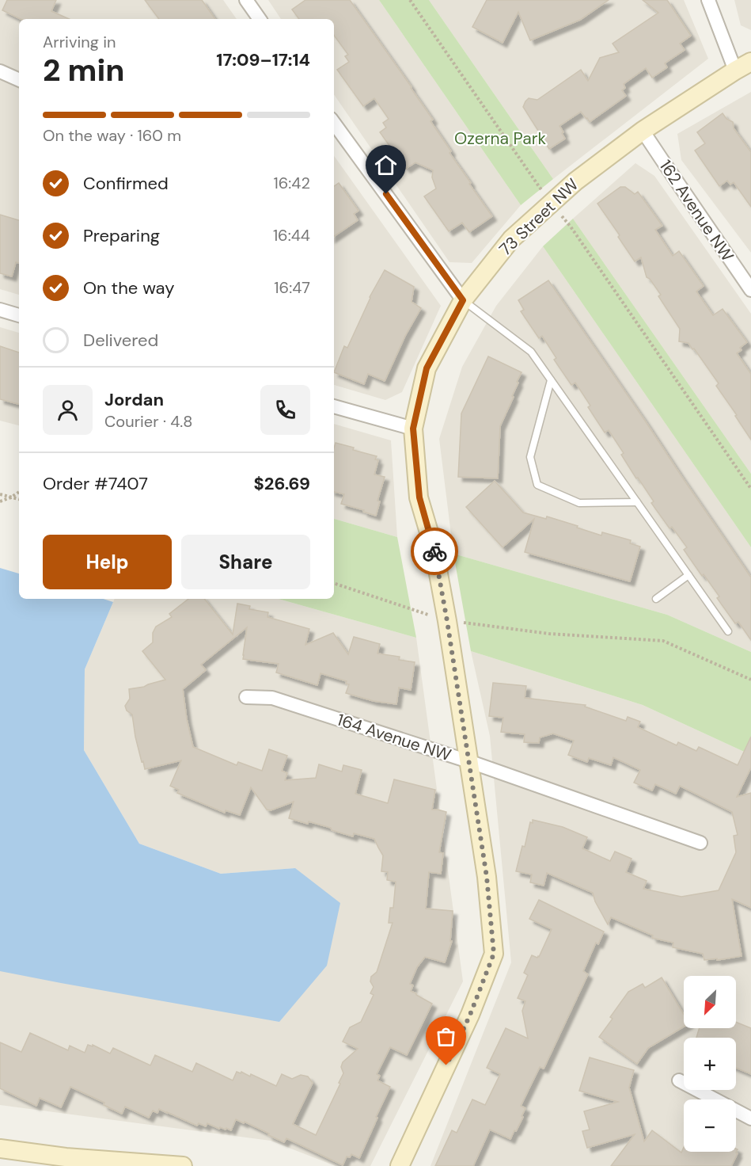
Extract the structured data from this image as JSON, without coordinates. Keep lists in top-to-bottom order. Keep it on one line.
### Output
{"streets":{"street":["162 Avenue NW","73 Street NW","164 Avenue NW"]},"crossings":[["162 Avenue NW","73 Street NW"],["73 Street NW","164 Avenue NW"]],"parks":["Ozerna Park"],"north":"bottom left","page":{"heading":["2 min","Arriving in","17:09–17:14"],"panel":["Jordan","Courier · 4.8","Order #7407","$26.69"],"bar":"On the way · 160 m","list":[["Confirmed","16:42"],["Preparing","16:44"],["On the way","16:47"],"Delivered"],"buttons":["Help","Share"],"map_buttons":["+","−"]}}
